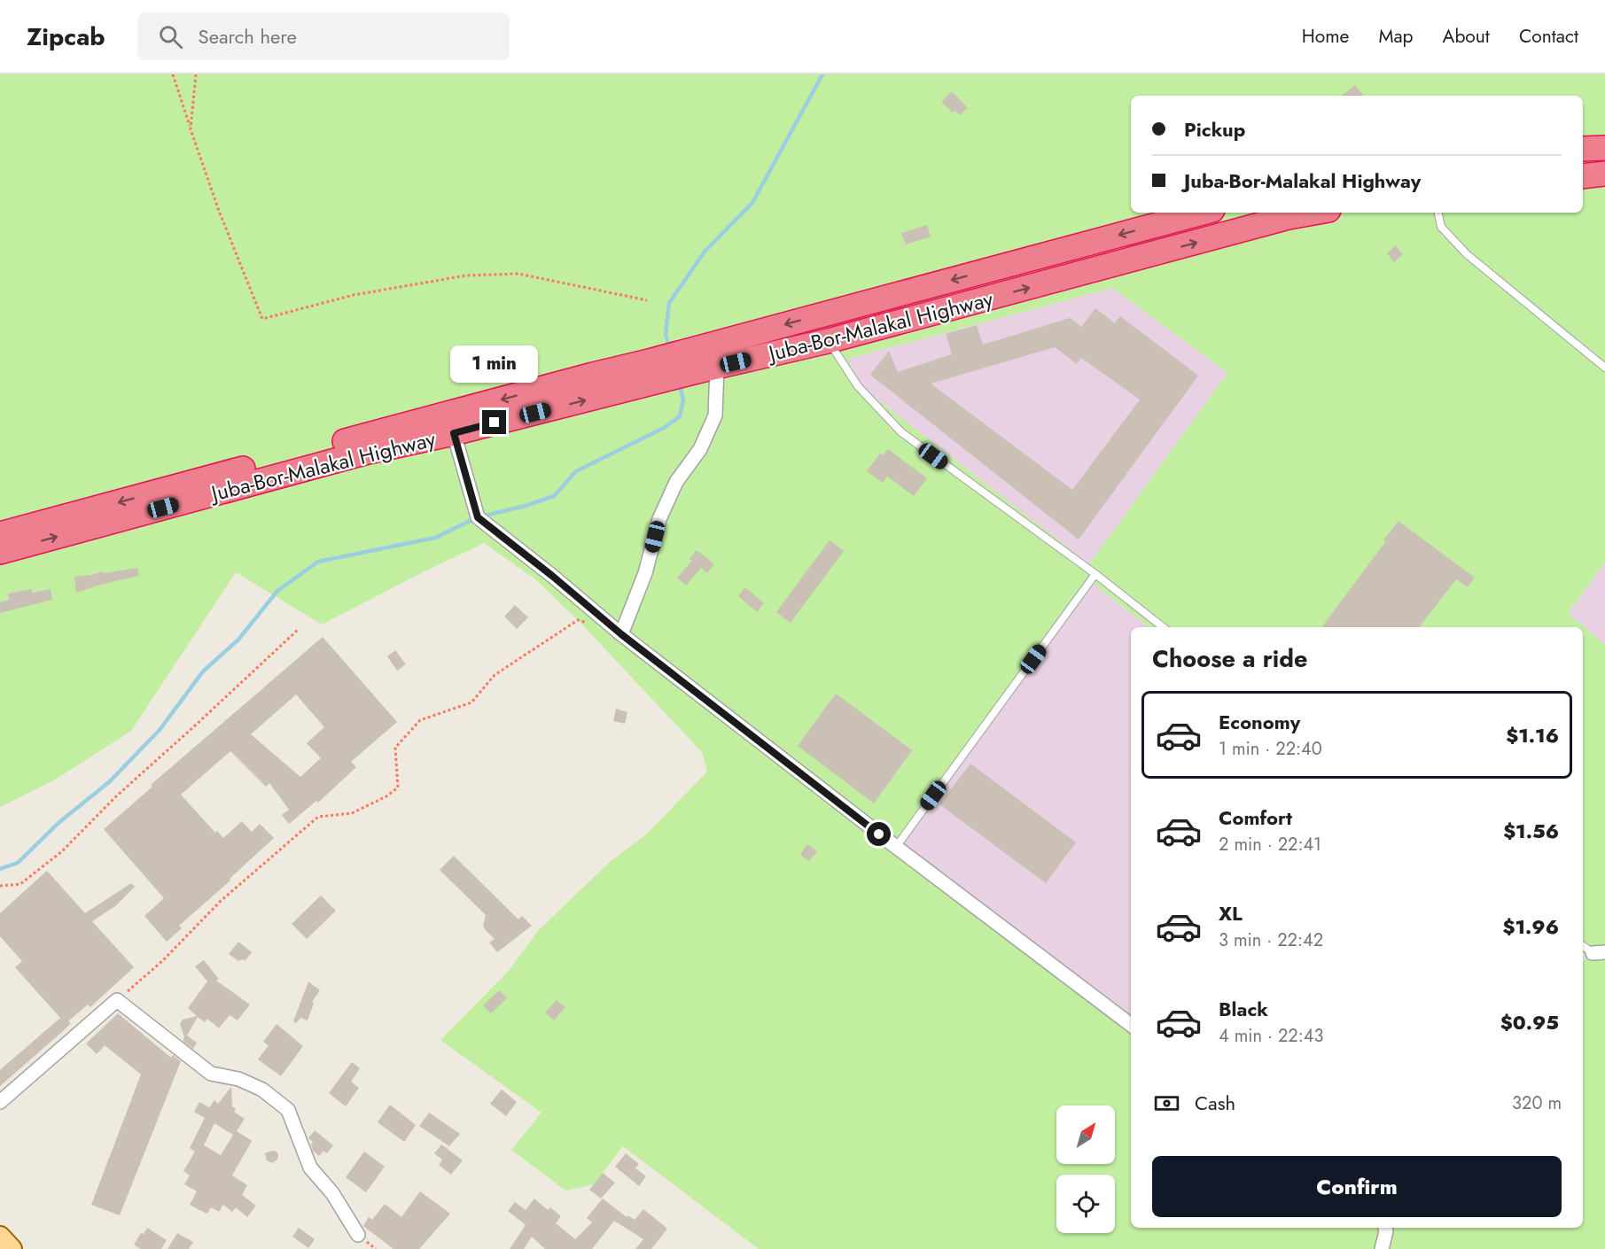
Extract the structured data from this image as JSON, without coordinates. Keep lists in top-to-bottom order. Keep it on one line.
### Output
{"streets":{"highway":["Juba-Bor-Malakal Highway"]},"north":"top right","page":{"header":"Zipcab","search":"Search here","nav":["Home","Map","About","Contact"],"banner":["Pickup","Juba-Bor-Malakal Highway"],"bubble":"1 min","heading":"Choose a ride","list":[{"name":"Economy","note":"1 min · 22:40","value":"$1.16"},{"name":"Comfort","note":"2 min · 22:41","value":"$1.56"},{"name":"XL","note":"3 min · 22:42","value":"$1.96"},{"name":"Black","note":"4 min · 22:43","value":"$0.95"}],"pay":["Cash","320 m"],"buttons":"Confirm"}}
